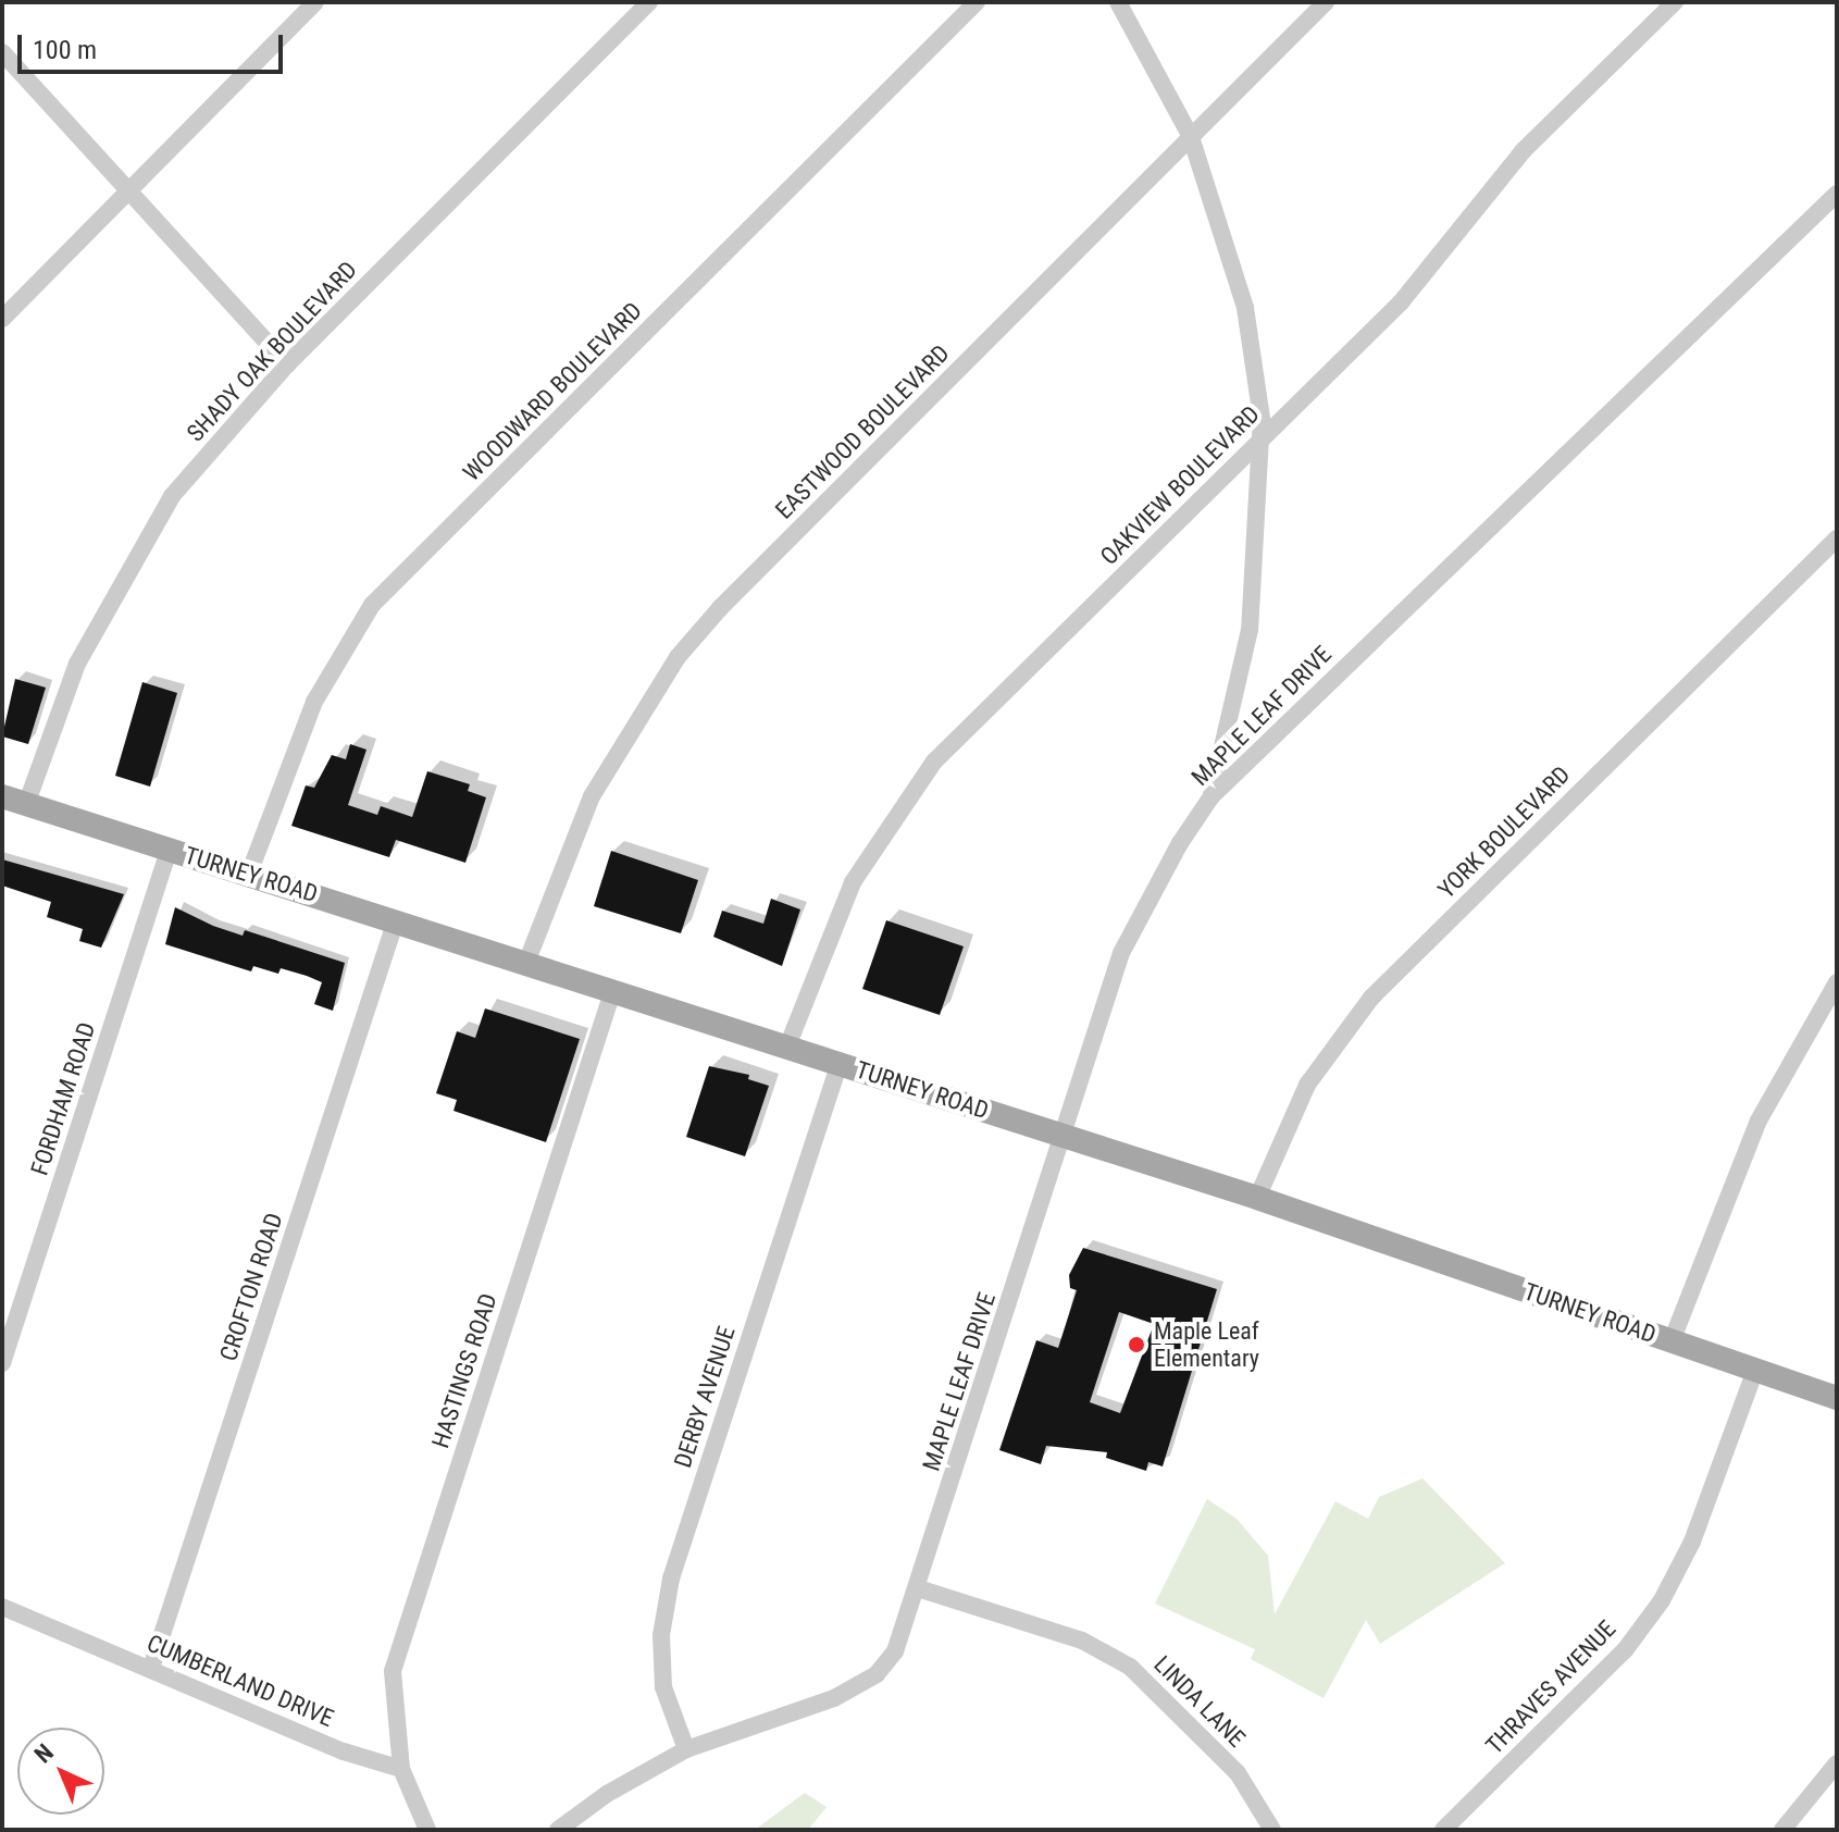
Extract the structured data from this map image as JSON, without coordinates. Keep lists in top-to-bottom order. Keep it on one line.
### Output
{"streets":{"main road":["TURNEY ROAD"],"street":["SHADY OAK BOULEVARD","WOODWARD BOULEVARD","EASTWOOD BOULEVARD","OAKVIEW BOULEVARD","MAPLE LEAF DRIVE","YORK BOULEVARD","FORDHAM ROAD","CROFTON ROAD","HASTINGS ROAD","DERBY AVENUE","CUMBERLAND DRIVE","THRAVES AVENUE","LINDA LANE"]},"crossings":[["SHADY OAK BOULEVARD","TURNEY ROAD"],["WOODWARD BOULEVARD","TURNEY ROAD"],["EASTWOOD BOULEVARD","TURNEY ROAD"],["OAKVIEW BOULEVARD","TURNEY ROAD"],["MAPLE LEAF DRIVE","TURNEY ROAD"],["MAPLE LEAF DRIVE","DERBY AVENUE"],["MAPLE LEAF DRIVE","LINDA LANE"],["YORK BOULEVARD","TURNEY ROAD"],["TURNEY ROAD","FORDHAM ROAD"],["TURNEY ROAD","CROFTON ROAD"],["TURNEY ROAD","HASTINGS ROAD"],["TURNEY ROAD","DERBY AVENUE"],["TURNEY ROAD","THRAVES AVENUE"],["CROFTON ROAD","CUMBERLAND DRIVE"],["HASTINGS ROAD","CUMBERLAND DRIVE"]],"places":["Maple Leaf Elementary"],"scale_bar":"100 m","north":"top left"}
